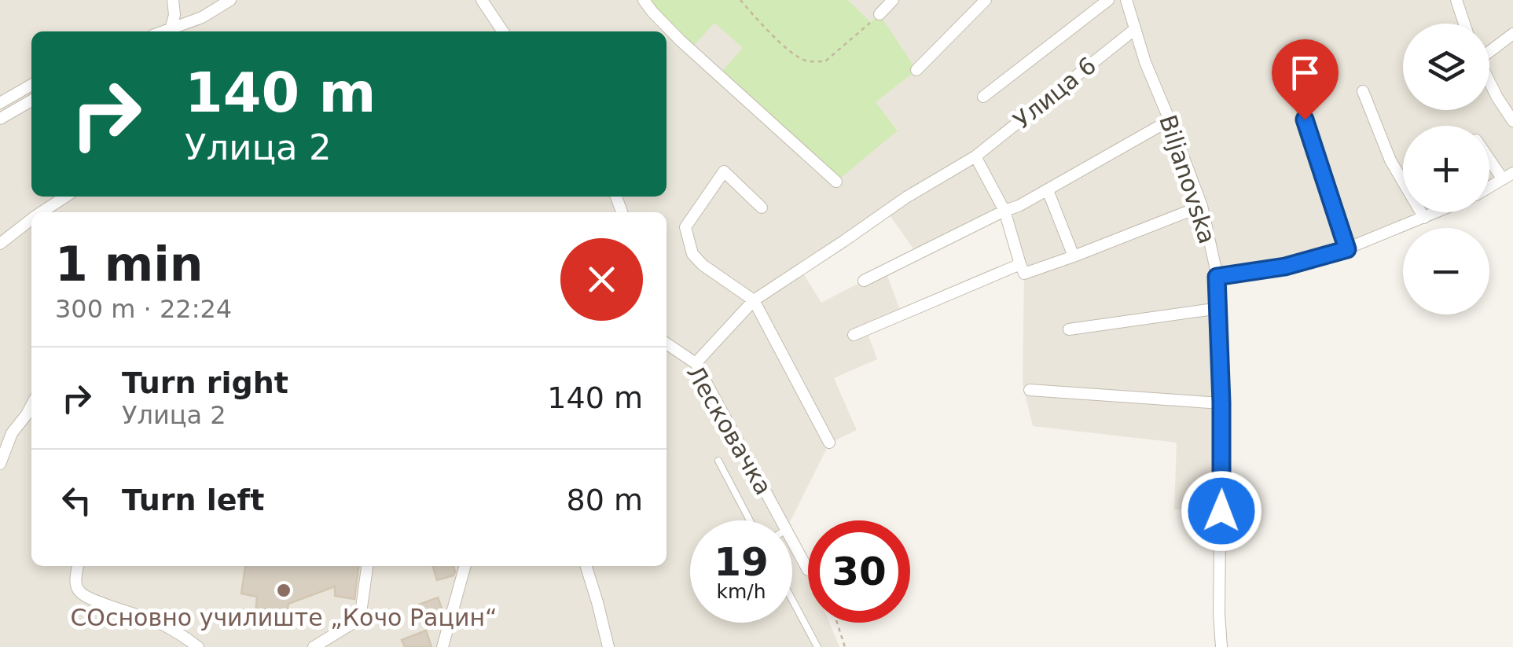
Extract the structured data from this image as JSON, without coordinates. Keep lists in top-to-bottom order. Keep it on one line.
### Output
{"streets":{"street":["Улица 6","Biljanovska","Лесковачка"]},"crossings":[["Улица 6","Biljanovska"],["Улица 6","Лесковачка"]],"places":["СОсновно училиште „Кочо Рацин“"],"page":{"map_buttons":["+","−"],"turn":["140 m","Улица 2"],"heading":["1 min","300 m · 22:24"],"list":[{"name":"Turn right","note":"Улица 2","value":"140 m"},{"name":"Turn left","value":"80 m"}],"speed":"19 km/h","limit":"30"}}
